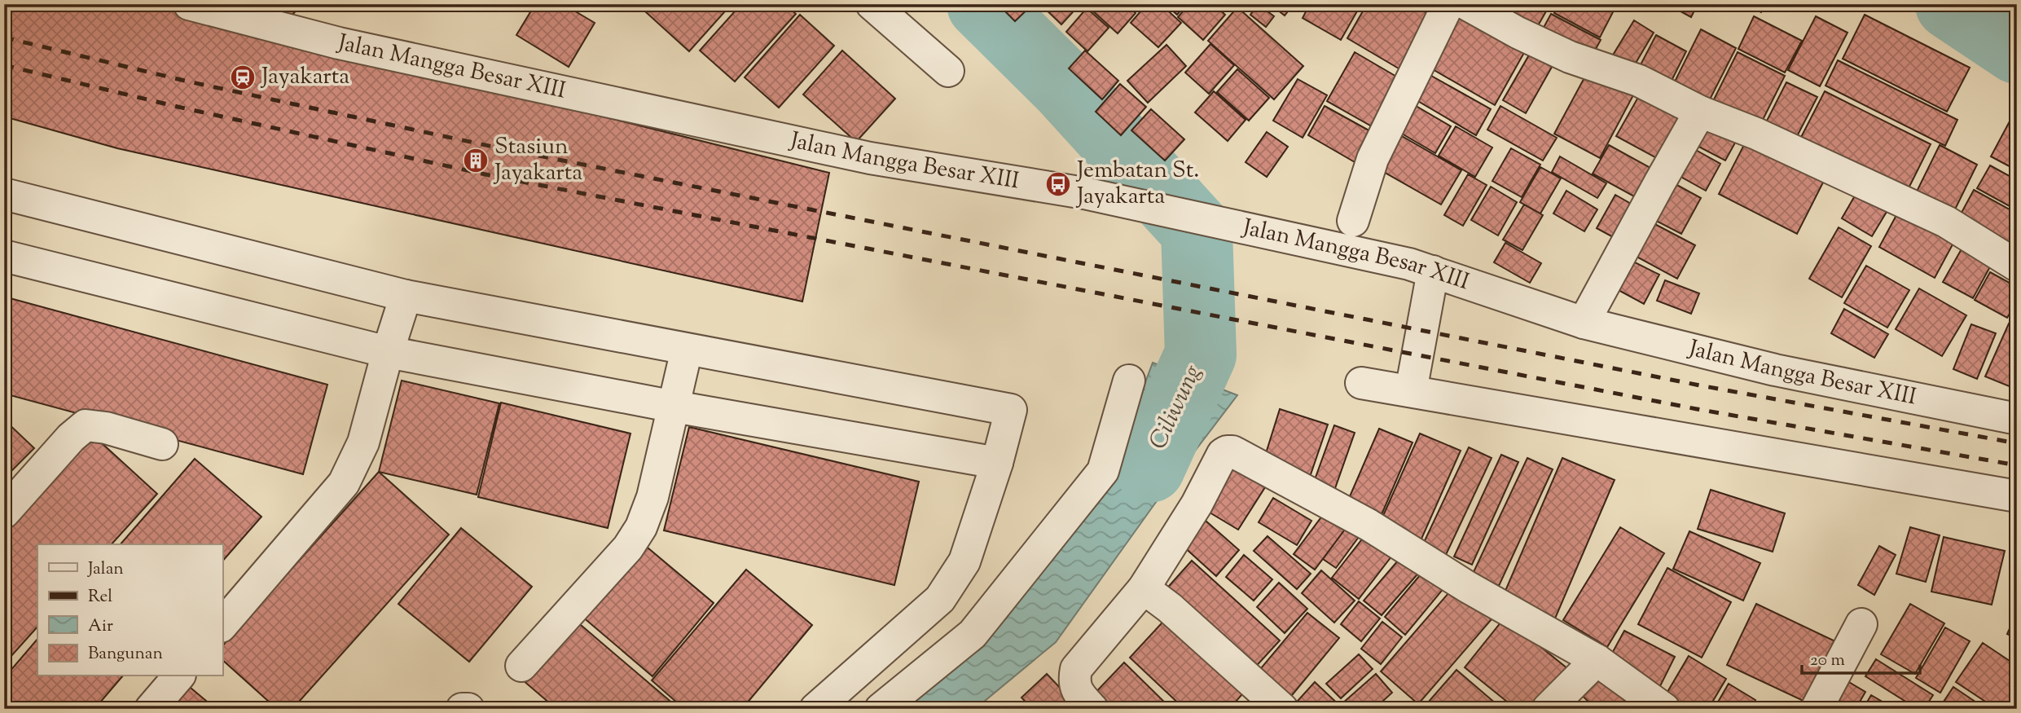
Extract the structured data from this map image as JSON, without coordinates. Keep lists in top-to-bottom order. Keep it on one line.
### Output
{"streets":{"street":["Jalan Mangga Besar XIII"]},"water":["Ciliwung"],"places":{"station":["Jayakarta"],"building":["Stasiun Jayakarta"],"bus stop":["Jembatan St. Jayakarta"]},"legend":["Jalan","Rel","Air","Bangunan"],"scale_bar":"20 m"}
